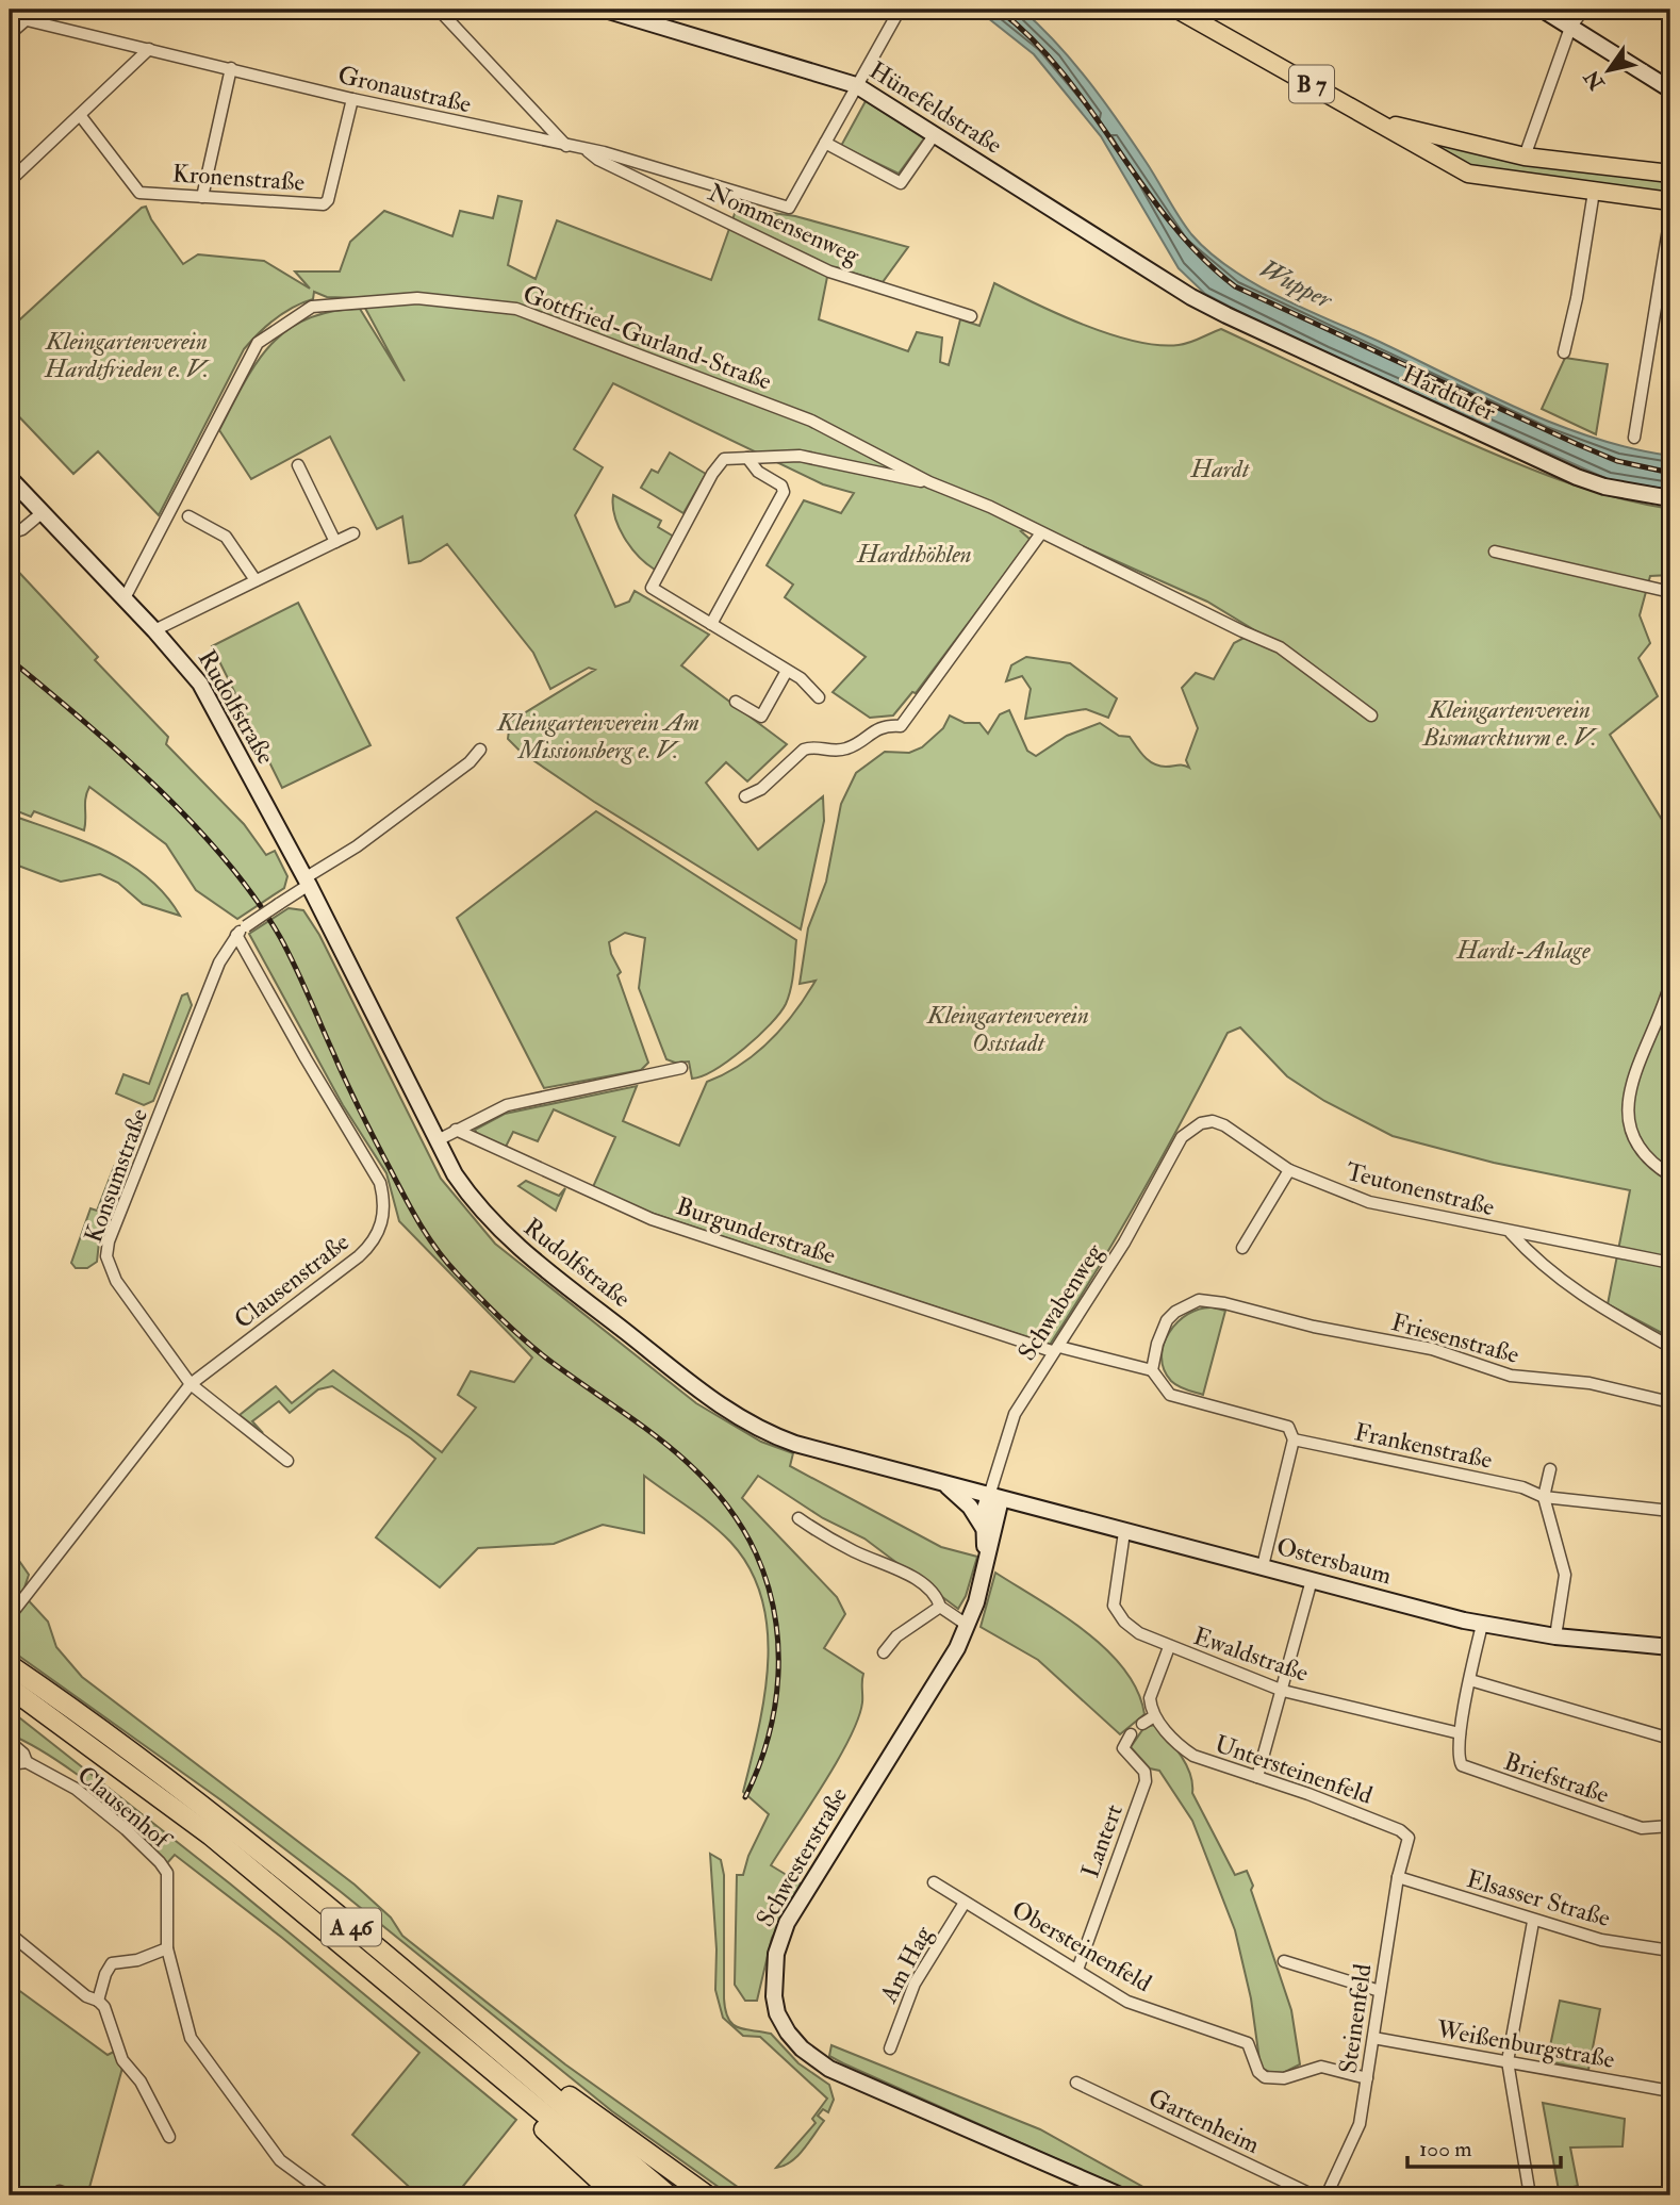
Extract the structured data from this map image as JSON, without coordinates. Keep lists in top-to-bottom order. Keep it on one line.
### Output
{"streets":{"highway":["A 46"],"main road":["B 7"],"street":["Gronaustraße","Hünefeldstraße","Kronenstraße","Nommensenweg","Gottfried-Gurland-Straße","Hardtufer","Rudolfstraße","Konsumstraße","Teutonenstraße","Burgunderstraße","Clausenstraße","Schwabenweg","Friesenstraße","Frankenstraße","Ostersbaum","Ewaldstraße","Untersteinenfeld","Briefstraße","Clausenhof","Lantert","Schwesterstraße","Elsasser Straße","Obersteinenfeld","Am Hag","Steinenfeld","Weißenburgstraße","Gartenheim"]},"crossings":[["Gronaustraße","Kronenstraße"],["Gronaustraße","Nommensenweg"],["Hünefeldstraße","Hardtufer"],["Gottfried-Gurland-Straße","Rudolfstraße"],["Rudolfstraße","Konsumstraße"],["Rudolfstraße","Schwabenweg"],["Rudolfstraße","Ostersbaum"],["Rudolfstraße","Schwesterstraße"],["Konsumstraße","Clausenstraße"],["Teutonenstraße","Schwabenweg"],["Burgunderstraße","Schwabenweg"],["Burgunderstraße","Friesenstraße"],["Schwabenweg","Ostersbaum"],["Schwabenweg","Schwesterstraße"],["Ostersbaum","Ewaldstraße"],["Ostersbaum","Schwesterstraße"],["Ewaldstraße","Briefstraße"],["Untersteinenfeld","Steinenfeld"],["Lantert","Obersteinenfeld"],["Elsasser Straße","Steinenfeld"],["Obersteinenfeld","Am Hag"],["Obersteinenfeld","Steinenfeld"],["Steinenfeld","Weißenburgstraße"]],"water":["Wupper"],"parks":["Kleingartenverein Hardtfrieden e. V.","Hardt","Hardthöhlen","Kleingartenverein Bismarckturm e. V.","Kleingartenverein Am Missionsberg e. V.","Hardt-Anlage","Kleingartenverein Oststadt"],"scale_bar":"100 m","north":"bottom left"}
